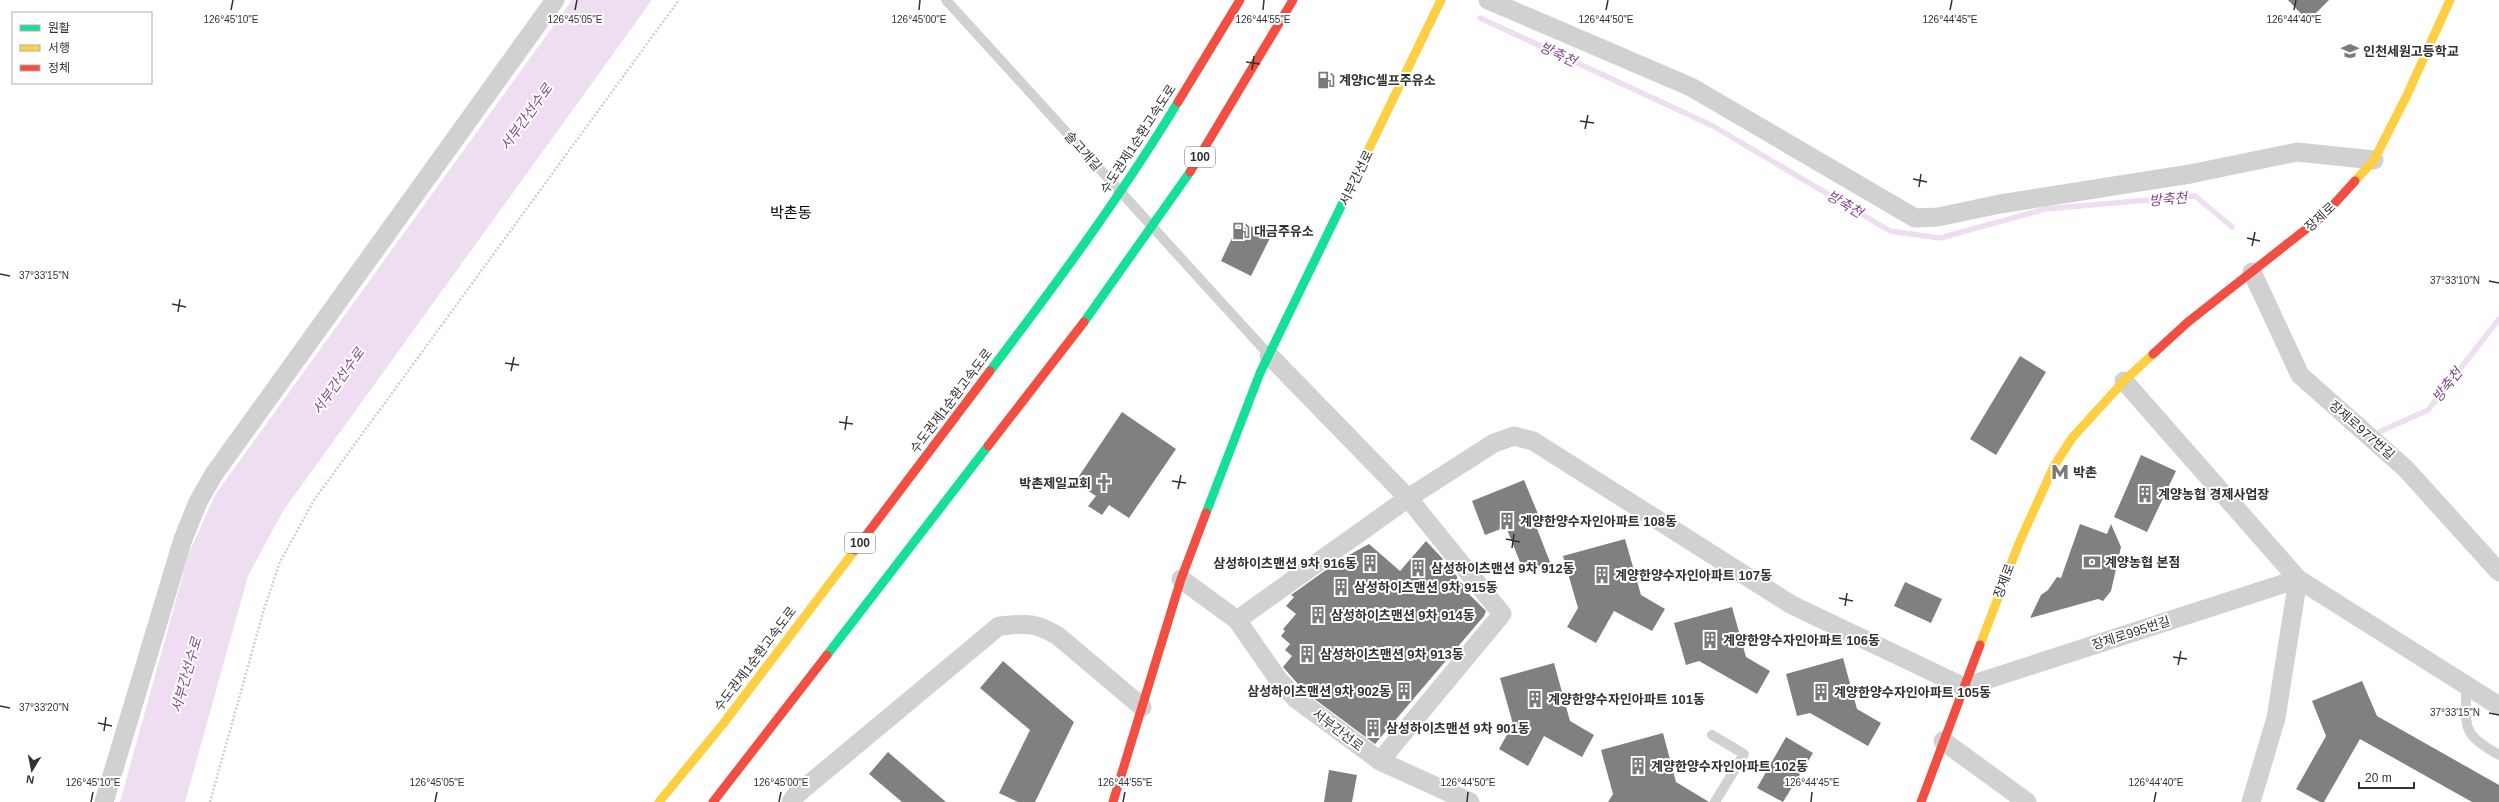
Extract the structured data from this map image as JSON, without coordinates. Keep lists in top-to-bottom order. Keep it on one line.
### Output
{"streets":{"main road":["수도권제1순환고속도로","100","서부간선로","장제로"],"street":["장제로977번길","장제로995번길"],"lane":["솔고개길"]},"crossings":[["솔고개길","서부간선로"],["장제로","장제로977번길"],["장제로","장제로995번길"]],"districts":["박촌동"],"water":["방축천","서부간선수로"],"places":{"school or university":["인천세원고등학교"],"fuel station":["계양IC셀프주유소","대금주유소"],"metro station":["박촌"],"church":["박촌제일교회"],"building":["계양농협 경제사업장","계양한양수자인아파트 108동","삼성하이츠맨션 9차 916동","삼성하이츠맨션 9차 912동","계양한양수자인아파트 107동","삼성하이츠맨션 9차 915동","삼성하이츠맨션 9차 914동","계양한양수자인아파트 106동","삼성하이츠맨션 9차 913동","삼성하이츠맨션 9차 902동","계양한양수자인아파트 105동","계양한양수자인아파트 101동","삼성하이츠맨션 9차 901동","계양한양수자인아파트 102동"],"bank":["계양농협 본점"]},"legend":["원활","서행","정체"],"scale_bar":"20 m","north":"bottom","coordinates":["126°45'10\"E","126°45'05\"E","126°45'00\"E","126°44'55\"E","126°44'50\"E","126°44'45\"E","126°44'40\"E","37°33'15\"N","37°33'10\"N","37°33'20\"N"]}
